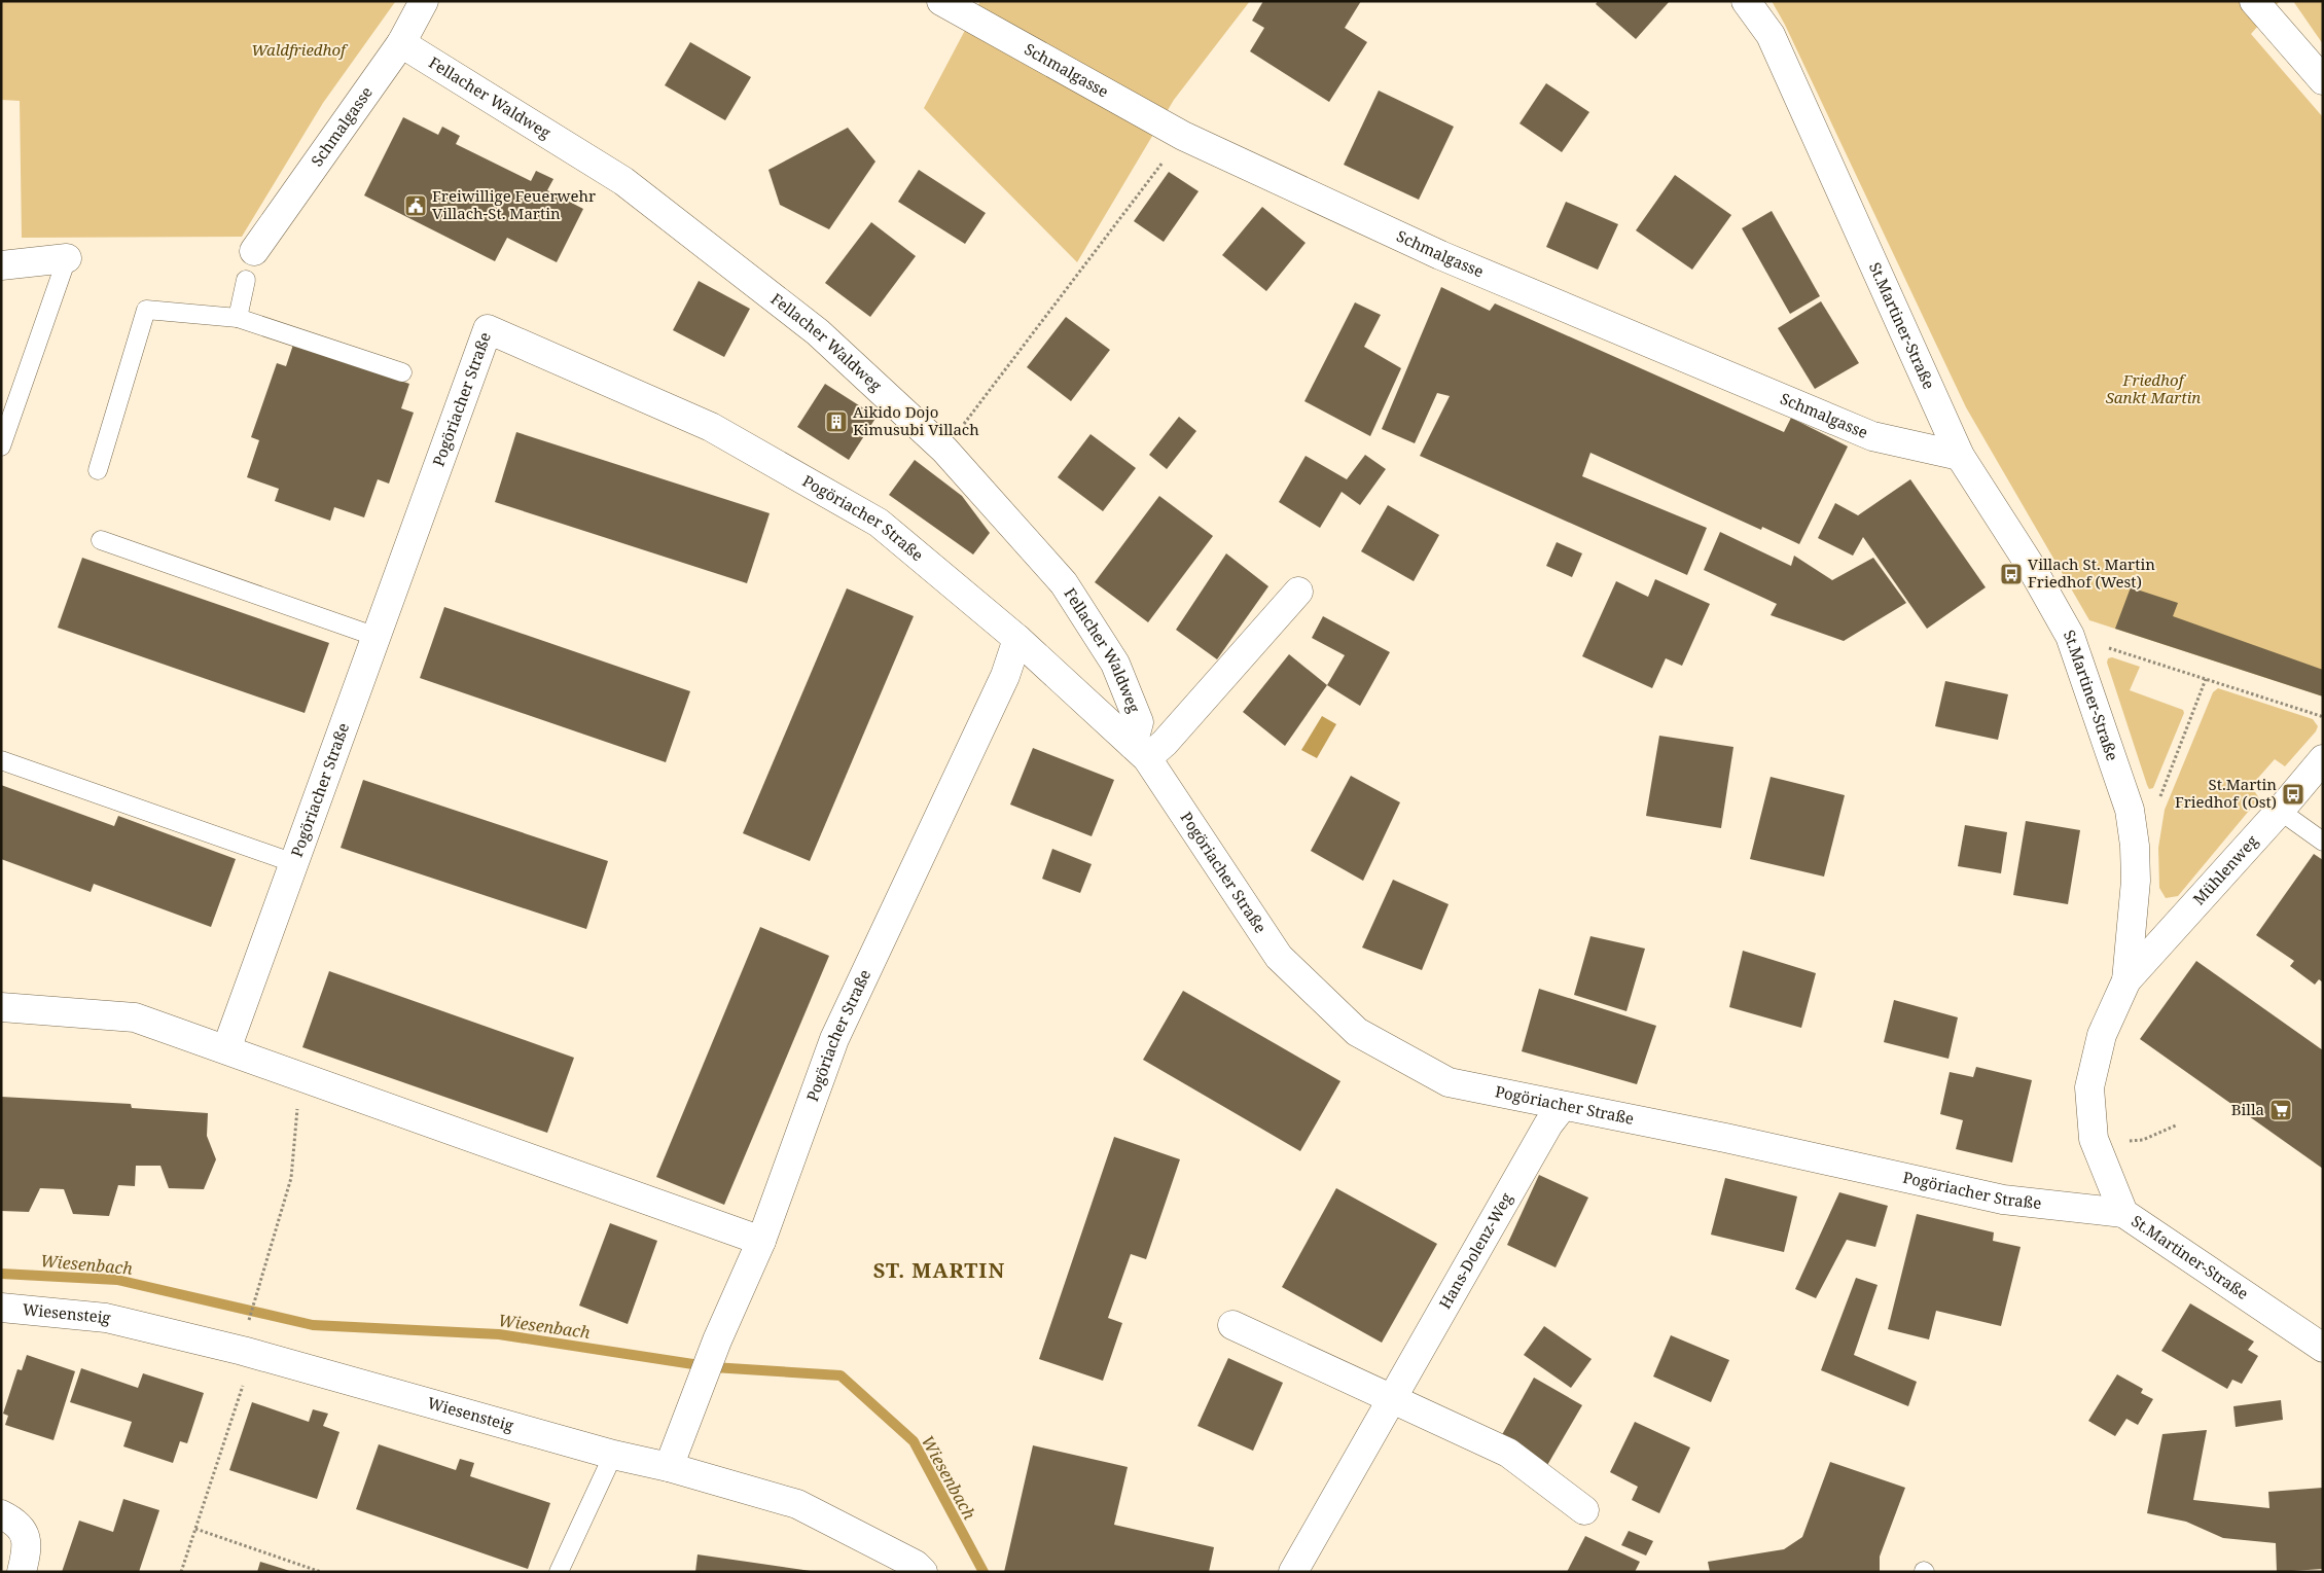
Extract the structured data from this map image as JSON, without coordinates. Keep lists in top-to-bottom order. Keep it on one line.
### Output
{"streets":{"street":["Schmalgasse","Fellacher Waldweg","St.Martiner-Straße","Pogöriacher Straße","Mühlenweg","Hans-Dolenz-Weg","Wiesensteig"]},"crossings":[["Schmalgasse","Fellacher Waldweg"],["Schmalgasse","St.Martiner-Straße"],["Fellacher Waldweg","Pogöriacher Straße"],["St.Martiner-Straße","Pogöriacher Straße"],["St.Martiner-Straße","Mühlenweg"],["Pogöriacher Straße","Hans-Dolenz-Weg"],["Pogöriacher Straße","Wiesensteig"]],"districts":["ST. MARTIN"],"water":["Wiesenbach"],"parks":["Waldfriedhof","Friedhof Sankt Martin"],"places":{"public building":["Freiwillige Feuerwehr Villach-St. Martin"],"building":["Aikido Dojo Kimusubi Villach"],"bus stop":["Villach St. Martin Friedhof (West)","St.Martin Friedhof (Ost)"],"supermarket":["Billa"]}}
